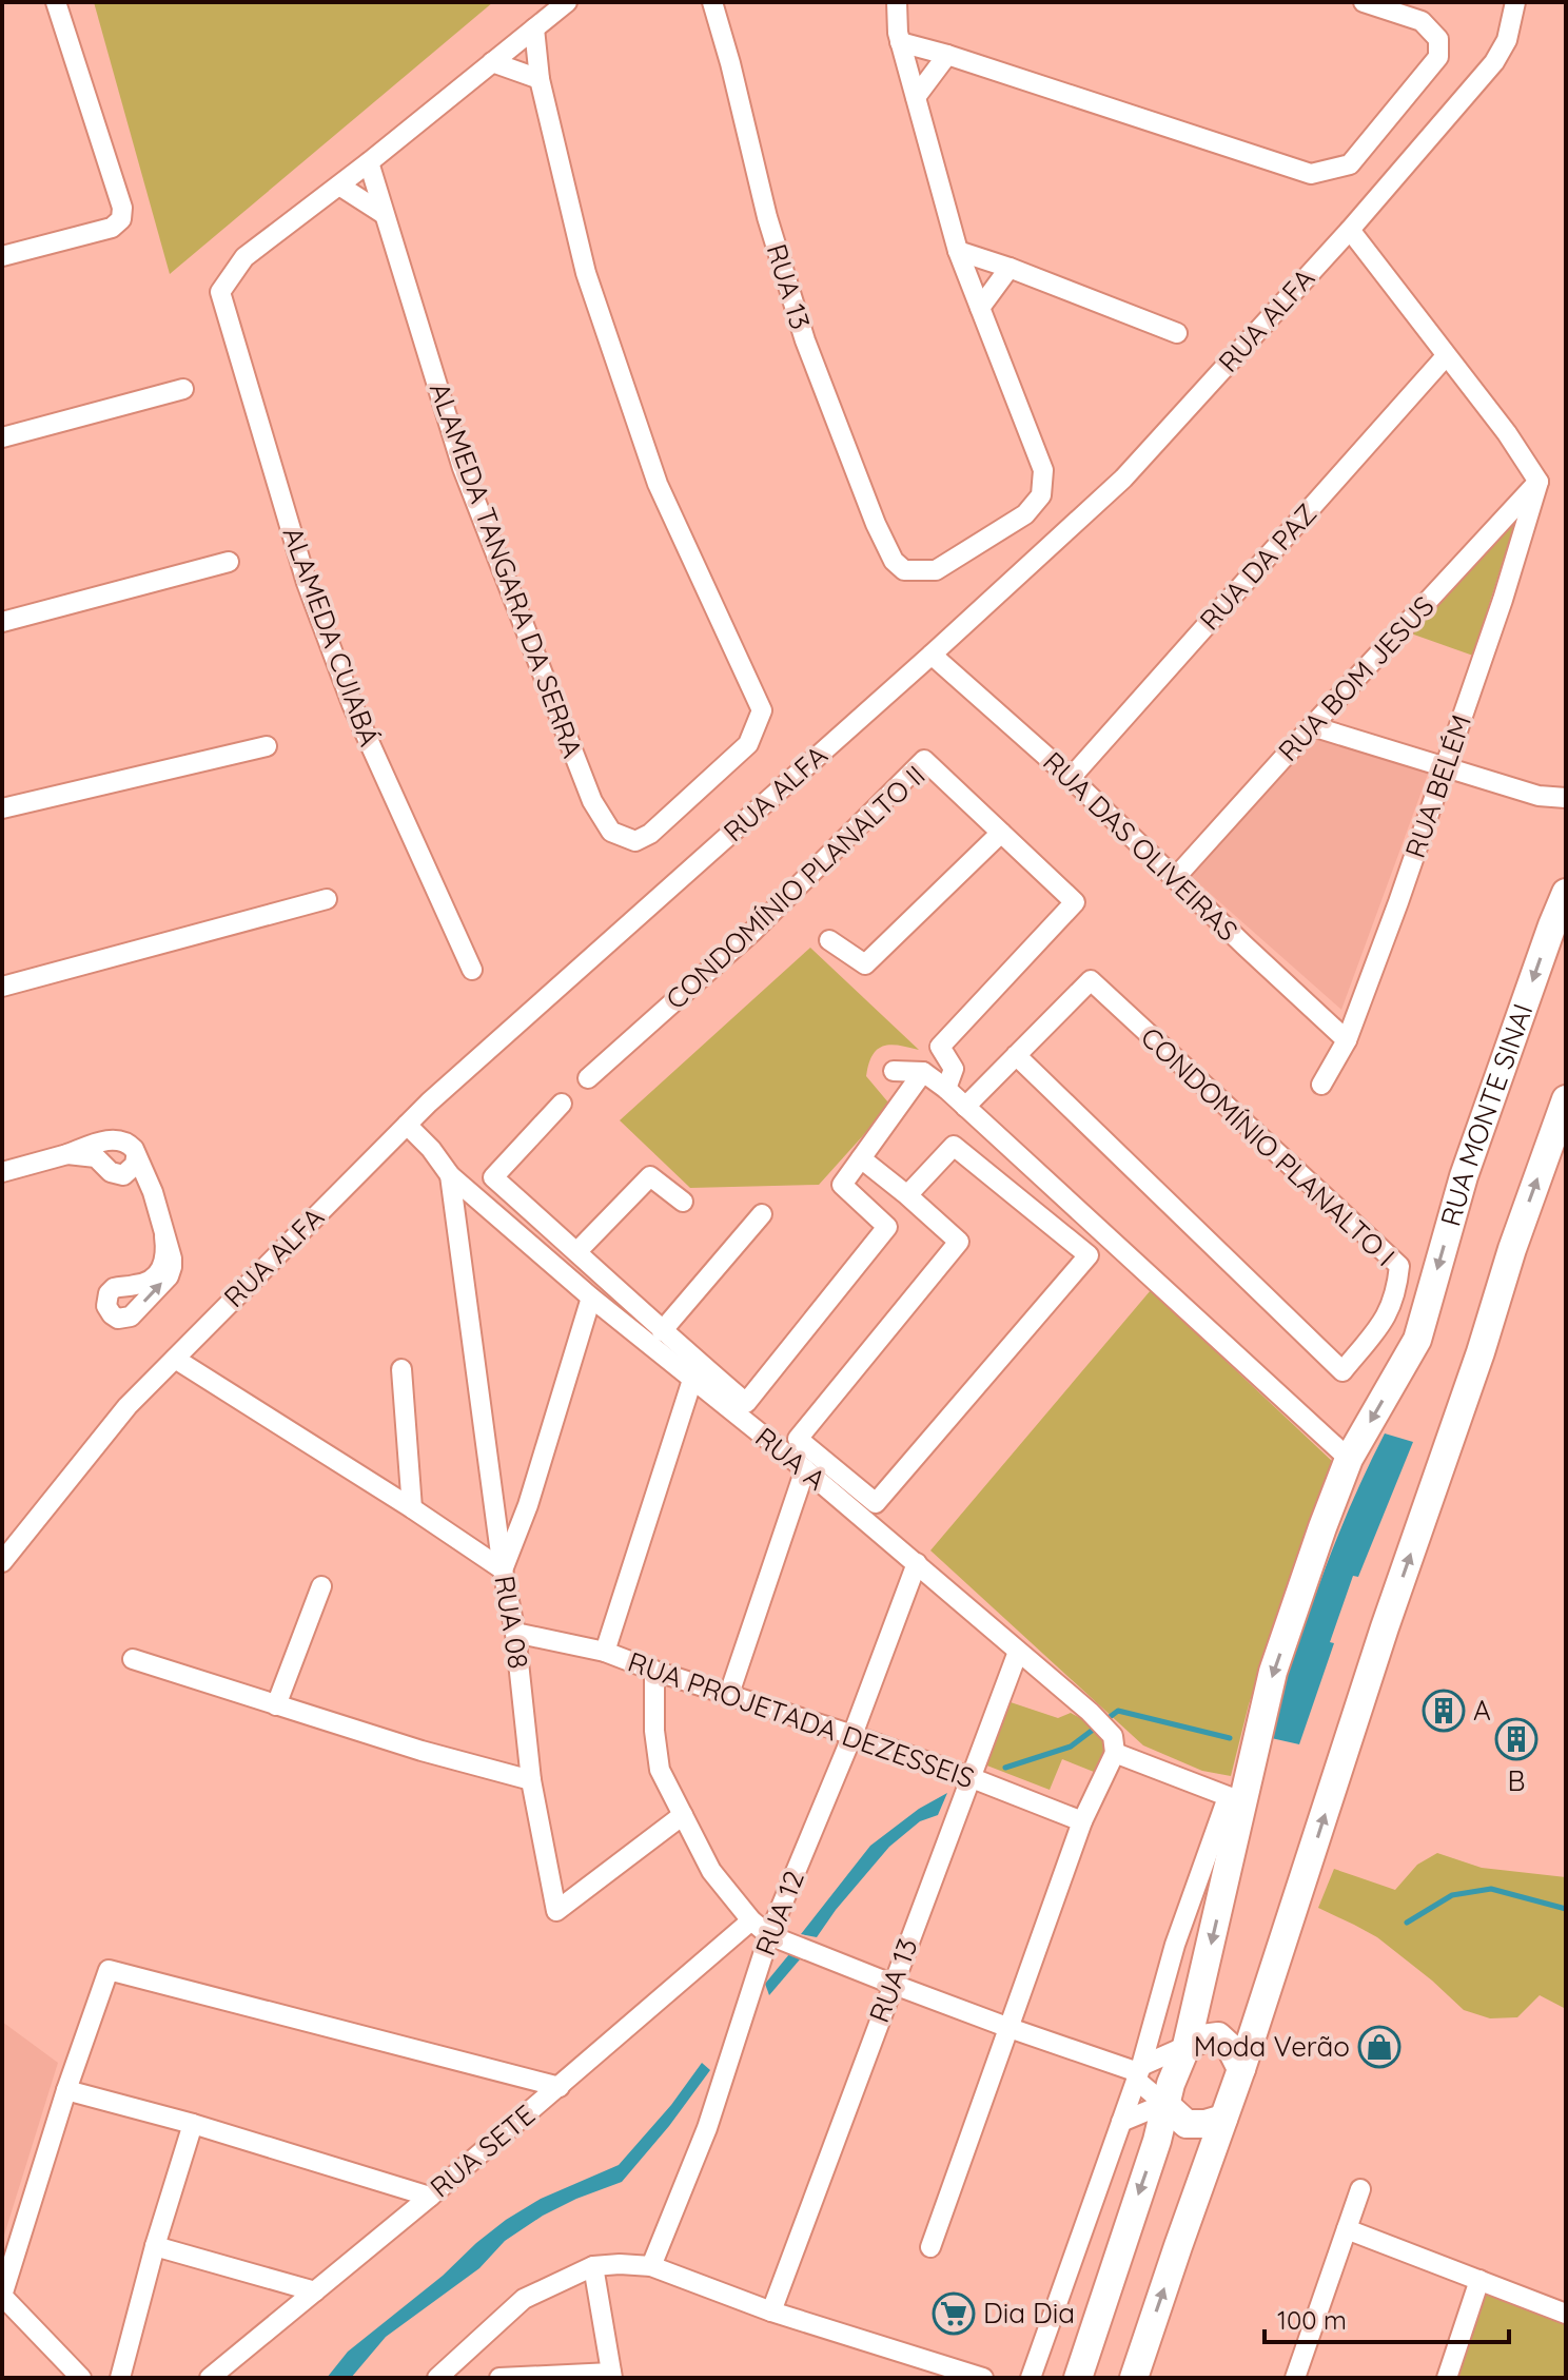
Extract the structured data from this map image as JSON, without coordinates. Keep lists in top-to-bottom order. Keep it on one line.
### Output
{"streets":{"main road":["RUA MONTE SINAI"],"street":["RUA 13","RUA ALFA","RUA DA PAZ","ALAMEDA TANGARA DA SERRA","ALAMEDA CUIABÁ","RUA BOM JESUS","RUA BELÉM","RUA DAS OLIVEIRAS","CONDOMÍNIO PLANALTO II","CONDOMÍNIO PLANALTO I","RUA A","RUA 08","RUA PROJETADA DEZESSEIS","RUA 12","RUA SETE"]},"crossings":[["RUA 13","RUA A"],["RUA 13","RUA PROJETADA DEZESSEIS"],["RUA ALFA","RUA DAS OLIVEIRAS"],["RUA ALFA","RUA A"],["RUA DA PAZ","RUA DAS OLIVEIRAS"],["RUA BOM JESUS","RUA BELÉM"],["RUA BOM JESUS","RUA DAS OLIVEIRAS"],["RUA BELÉM","RUA DAS OLIVEIRAS"],["RUA A","RUA 08"],["RUA A","RUA 12"],["RUA 08","RUA PROJETADA DEZESSEIS"],["RUA PROJETADA DEZESSEIS","RUA 12"]],"places":{"building":["A","B"],"shop":["Moda Verão"],"supermarket":["Dia Dia"]},"scale_bar":"100 m"}
